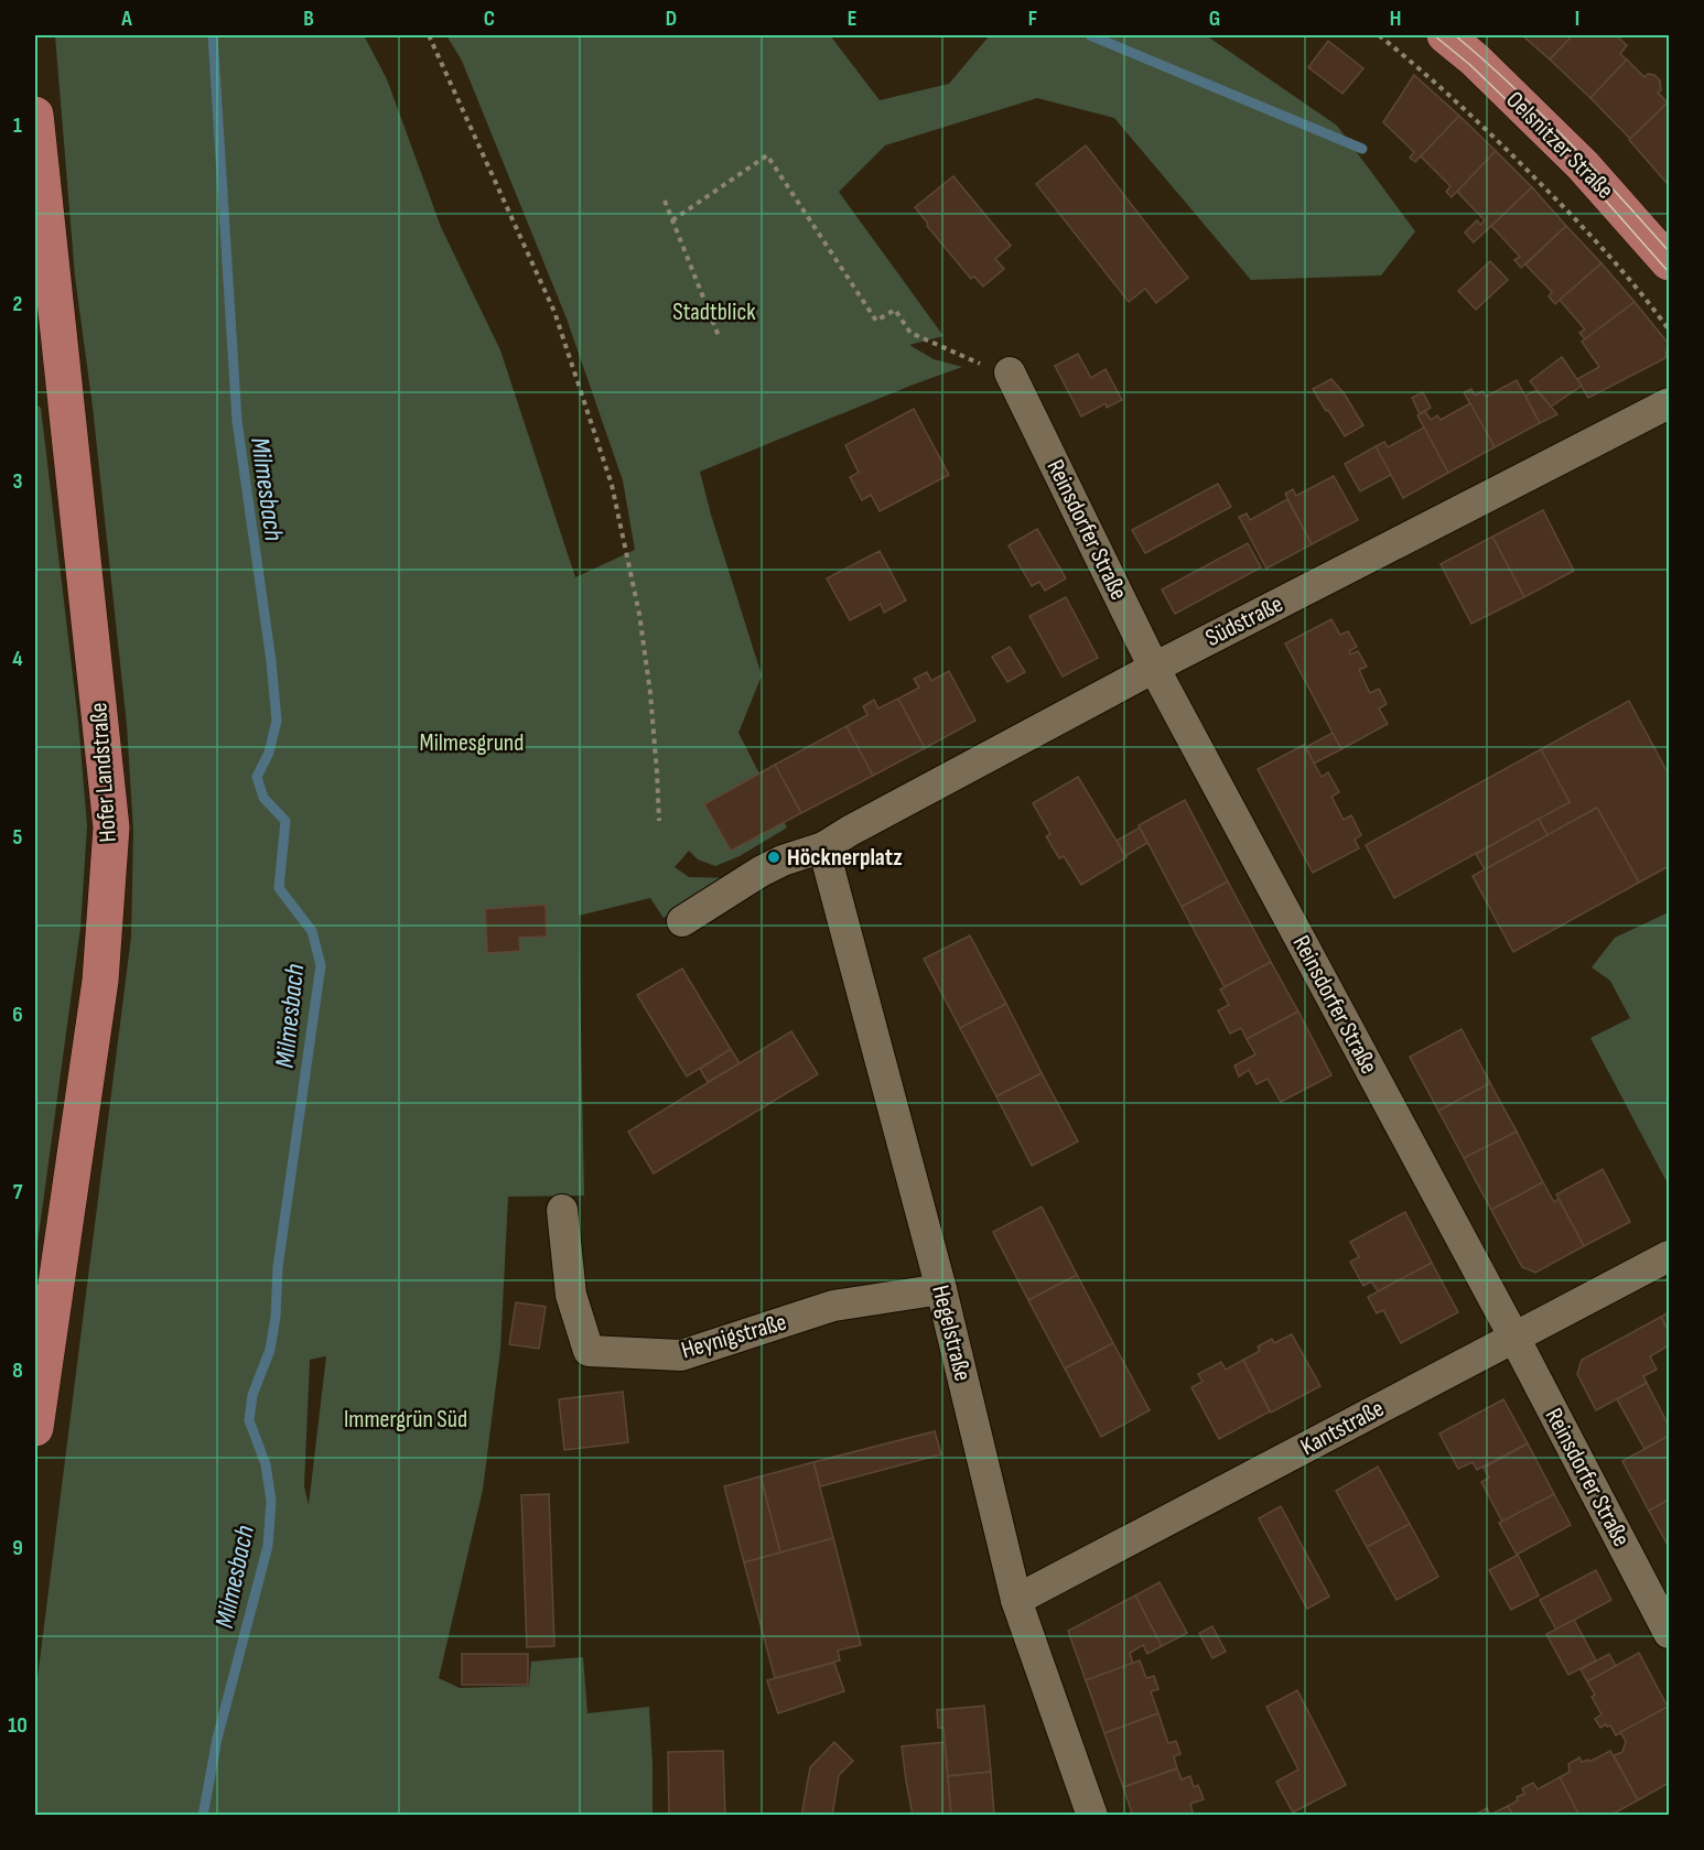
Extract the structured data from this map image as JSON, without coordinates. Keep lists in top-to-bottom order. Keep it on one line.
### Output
{"streets":{"main road":["Oelsnitzer Straße","Hofer Landstraße"],"street":["Reinsdorfer Straße","Südstraße","Hegelstraße","Heynigstraße","Kantstraße"]},"crossings":[["Reinsdorfer Straße","Südstraße"],["Reinsdorfer Straße","Kantstraße"],["Südstraße","Hegelstraße"],["Hegelstraße","Heynigstraße"],["Hegelstraße","Kantstraße"]],"water":["Milmesbach"],"parks":["Stadtblick","Milmesgrund","Immergrün Süd"],"places":["Höcknerplatz"],"grid":{"columns":["A","B","C","D","E","F","G","H","I"],"rows":["1","2","3","4","5","6","7","8","9","10"]}}
